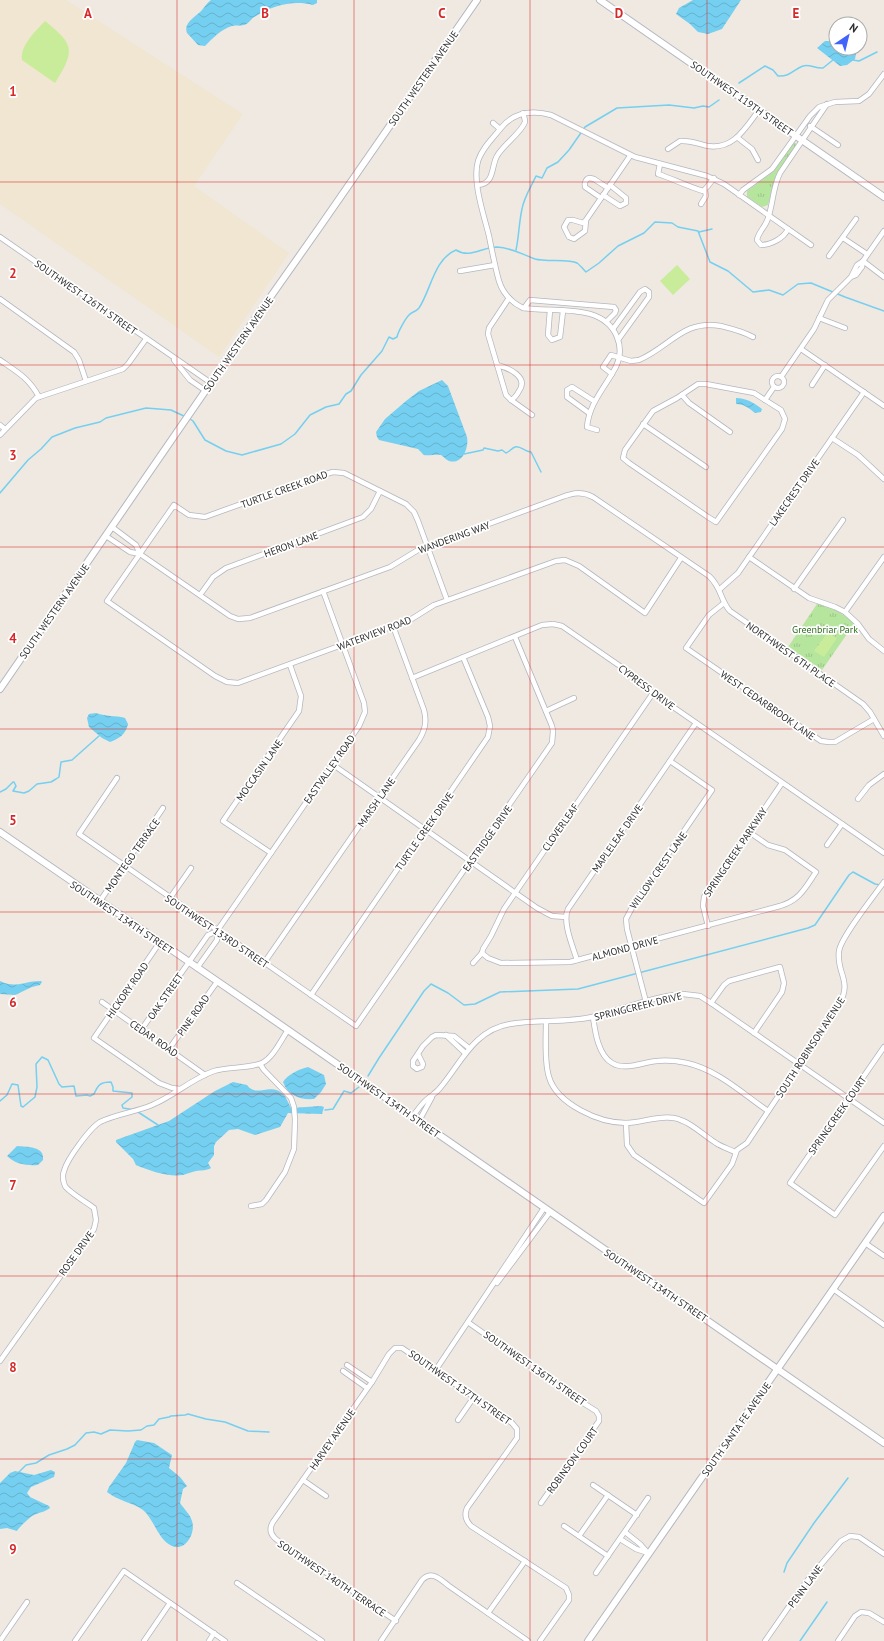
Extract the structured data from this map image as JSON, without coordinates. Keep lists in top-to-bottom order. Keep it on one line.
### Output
{"streets":{"main road":["SOUTH WESTERN AVENUE","SOUTHWEST 119TH STREET","SOUTHWEST 134TH STREET","SOUTH SANTA FE AVENUE"],"street":["SOUTHWEST 126TH STREET","TURTLE CREEK ROAD","LAKECREST DRIVE","WANDERING WAY","HERON LANE","WATERVIEW ROAD","NORTHWEST 6TH PLACE","CYPRESS DRIVE","WEST CEDARBROOK LANE","EASTVALLEY ROAD","MOCCASIN LANE","MARSH LANE","CLOVERLEAF","TURTLE CREEK DRIVE","EASTRIDGE DRIVE","MAPLELEAF DRIVE","SPRINGCREEK PARKWAY","MONTEGO TERRACE","WILLOW CREST LANE","SOUTHWEST 133RD STREET","ALMOND DRIVE","HICKORY ROAD","OAK STREET","SPRINGCREEK DRIVE","PINE ROAD","CEDAR ROAD","SOUTH ROBINSON AVENUE","SPRINGCREEK COURT","ROSE DRIVE","SOUTHWEST 136TH STREET","SOUTHWEST 137TH STREET","HARVEY AVENUE","ROBINSON COURT","SOUTHWEST 140TH TERRACE","PENN LANE"]},"crossings":[["SOUTH WESTERN AVENUE","SOUTHWEST 126TH STREET"],["SOUTH WESTERN AVENUE","WANDERING WAY"],["TURTLE CREEK ROAD","WANDERING WAY"],["TURTLE CREEK ROAD","HERON LANE"],["TURTLE CREEK ROAD","WATERVIEW ROAD"],["LAKECREST DRIVE","NORTHWEST 6TH PLACE"],["WANDERING WAY","HERON LANE"],["WANDERING WAY","WATERVIEW ROAD"],["WANDERING WAY","NORTHWEST 6TH PLACE"],["WANDERING WAY","EASTVALLEY ROAD"],["WATERVIEW ROAD","EASTVALLEY ROAD"],["WATERVIEW ROAD","MOCCASIN LANE"],["WATERVIEW ROAD","MARSH LANE"],["NORTHWEST 6TH PLACE","WEST CEDARBROOK LANE"],["CYPRESS DRIVE","MARSH LANE"],["CYPRESS DRIVE","CLOVERLEAF"],["CYPRESS DRIVE","TURTLE CREEK DRIVE"],["CYPRESS DRIVE","EASTRIDGE DRIVE"],["CYPRESS DRIVE","MAPLELEAF DRIVE"],["CYPRESS DRIVE","SPRINGCREEK PARKWAY"],["EASTVALLEY ROAD","MOCCASIN LANE"],["EASTVALLEY ROAD","SOUTHWEST 134TH STREET"],["EASTVALLEY ROAD","SOUTHWEST 133RD STREET"],["EASTVALLEY ROAD","OAK STREET"],["MARSH LANE","SOUTHWEST 133RD STREET"],["CLOVERLEAF","ALMOND DRIVE"],["TURTLE CREEK DRIVE","SOUTHWEST 133RD STREET"],["EASTRIDGE DRIVE","SOUTHWEST 133RD STREET"],["MAPLELEAF DRIVE","WILLOW CREST LANE"],["SPRINGCREEK PARKWAY","ALMOND DRIVE"],["MONTEGO TERRACE","SOUTHWEST 134TH STREET"],["MONTEGO TERRACE","SOUTHWEST 133RD STREET"],["WILLOW CREST LANE","ALMOND DRIVE"],["WILLOW CREST LANE","SPRINGCREEK DRIVE"],["SOUTHWEST 134TH STREET","HICKORY ROAD"],["SOUTHWEST 134TH STREET","OAK STREET"],["SOUTHWEST 134TH STREET","SPRINGCREEK DRIVE"],["SOUTHWEST 134TH STREET","PINE ROAD"],["SOUTHWEST 134TH STREET","SOUTH SANTA FE AVENUE"],["HICKORY ROAD","CEDAR ROAD"],["HICKORY ROAD","ROSE DRIVE"],["OAK STREET","CEDAR ROAD"],["SPRINGCREEK DRIVE","SOUTH ROBINSON AVENUE"],["SPRINGCREEK DRIVE","SPRINGCREEK COURT"],["PINE ROAD","CEDAR ROAD"],["SOUTHWEST 136TH STREET","ROBINSON COURT"],["SOUTHWEST 137TH STREET","HARVEY AVENUE"],["HARVEY AVENUE","SOUTHWEST 140TH TERRACE"]],"parks":["Greenbriar Park"],"north":"top right","grid":{"columns":["A","B","C","D","E"],"rows":["1","2","3","4","5","6","7","8","9"]}}
